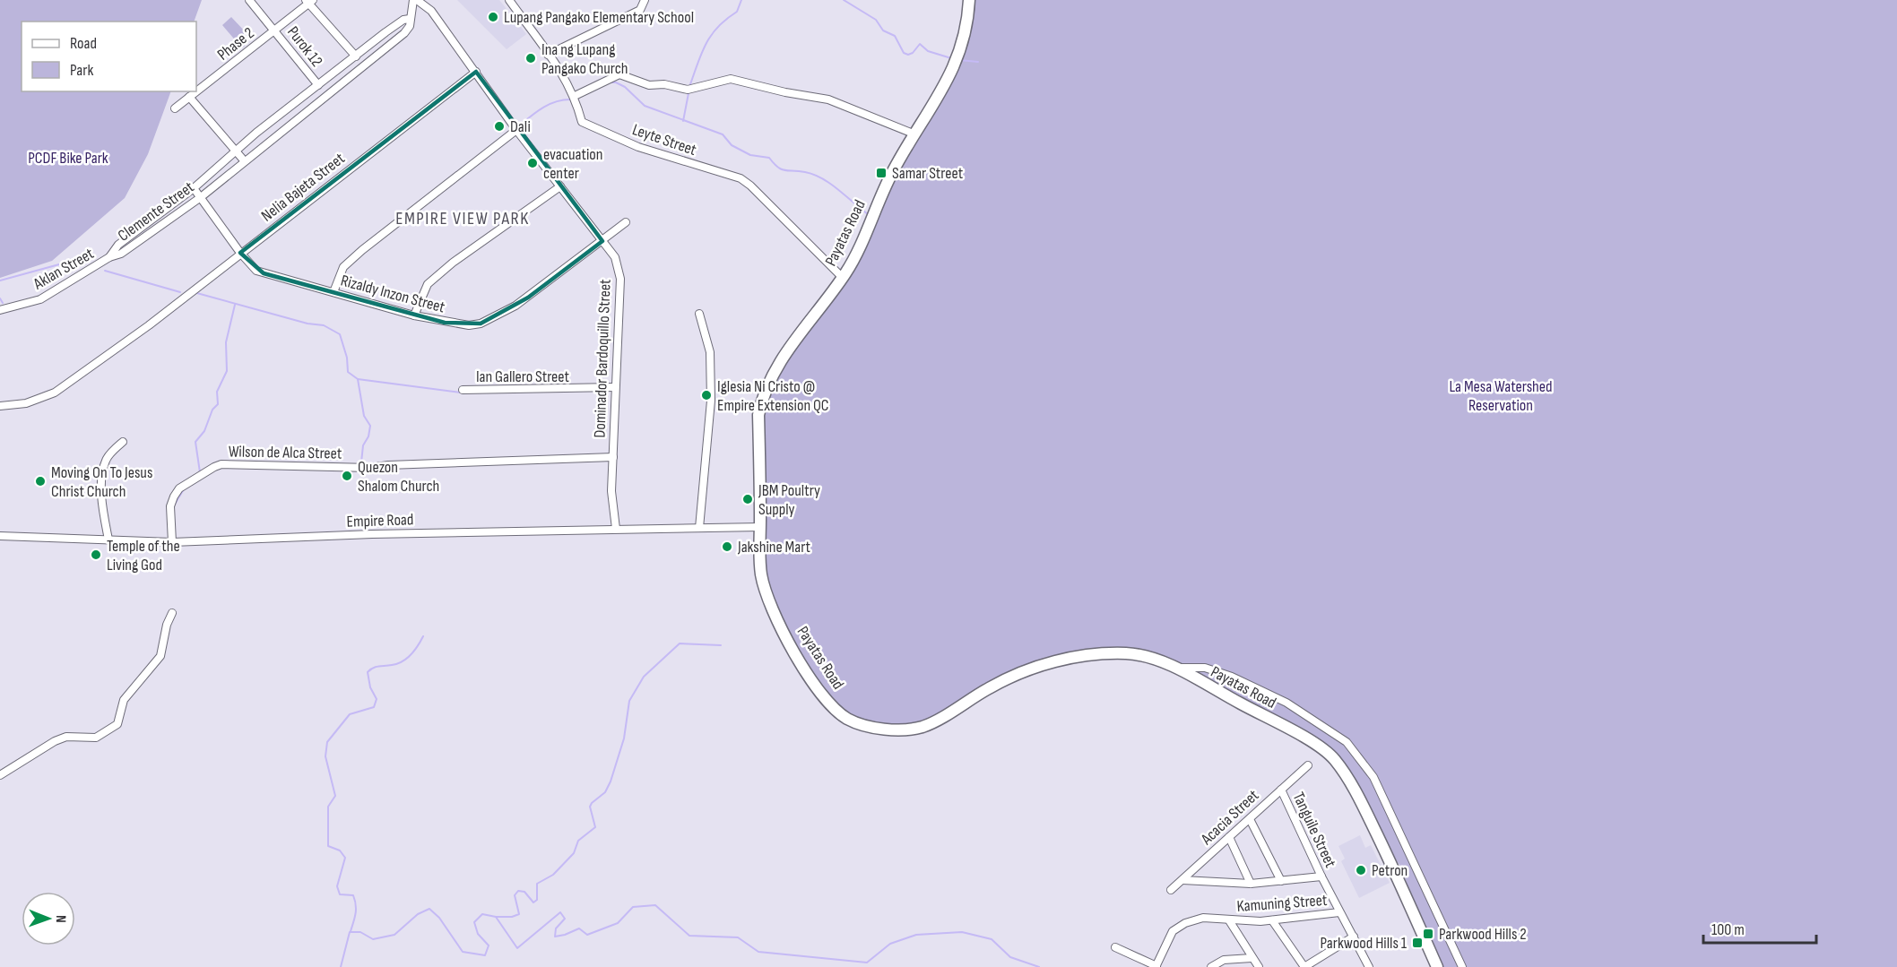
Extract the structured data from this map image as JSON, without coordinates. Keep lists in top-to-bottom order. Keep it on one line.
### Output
{"streets":{"main road":["Payatas Road"],"street":["Phase 2","Purok 12","Leyte Street","Nelia Bajeta Street","Clemente Street","Aklan Street","Rizaldy Inzon Street","Dominador Bardoquillo Street","Ian Gallero Street","Wilson de Alca Street","Empire Road","Acacia Street","Tanguile Street","Kamuning Street"]},"crossings":[["Phase 2","Purok 12"],["Purok 12","Clemente Street"],["Leyte Street","Payatas Road"],["Nelia Bajeta Street","Rizaldy Inzon Street"],["Nelia Bajeta Street","Dominador Bardoquillo Street"],["Clemente Street","Aklan Street"],["Clemente Street","Rizaldy Inzon Street"],["Clemente Street","Dominador Bardoquillo Street"],["Payatas Road","Empire Road"],["Rizaldy Inzon Street","Dominador Bardoquillo Street"],["Dominador Bardoquillo Street","Ian Gallero Street"],["Dominador Bardoquillo Street","Wilson de Alca Street"],["Dominador Bardoquillo Street","Empire Road"],["Wilson de Alca Street","Empire Road"],["Acacia Street","Tanguile Street"],["Tanguile Street","Kamuning Street"]],"districts":["EMPIRE VIEW PARK"],"parks":["PCDF Bike Park","La Mesa Watershed Reservation"],"places":{"other":["Lupang Pangako Elementary School","Ina ng Lupang Pangako Church","Dali","evacuation center","Iglesia Ni Cristo @ Empire Extension QC","Quezon Shalom Church","Moving On To Jesus Christ Church","JBM Poultry Supply","Jakshine Mart","Temple of the Living God","Petron"],"transit":["Samar Street","Parkwood Hills 2","Parkwood Hills 1"]},"legend":["Road","Park"],"scale_bar":"100 m","north":"right"}
